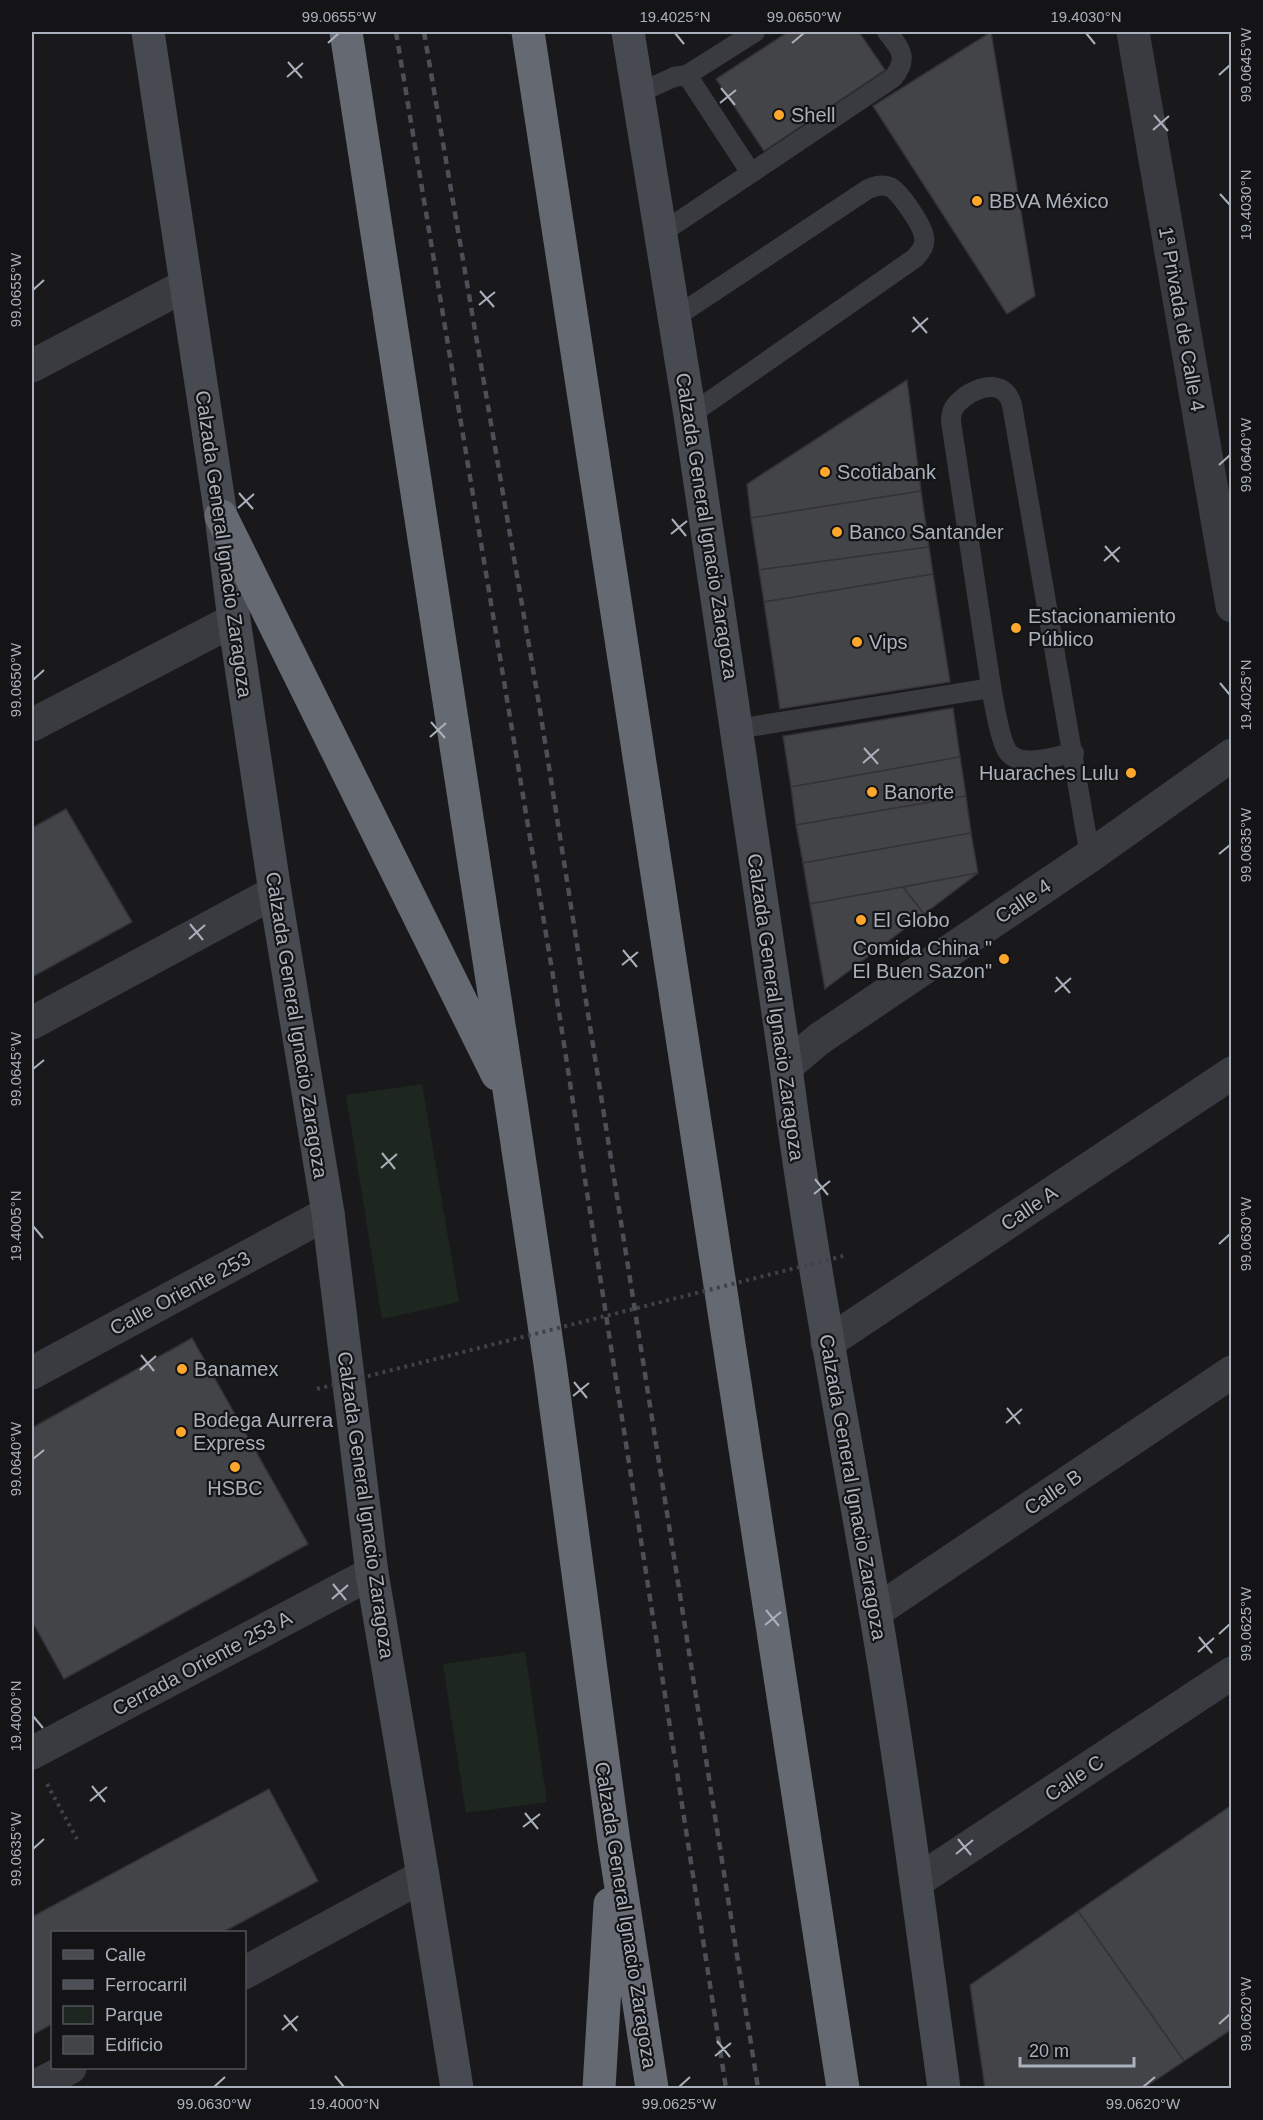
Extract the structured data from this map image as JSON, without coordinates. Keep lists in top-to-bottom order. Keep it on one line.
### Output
{"streets":{"highway":["Calzada General Ignacio Zaragoza"],"street":["1ª Privada de Calle 4","Calle 4","Calle A","Calle Oriente 253","Calle B","Cerrada Oriente 253 A","Calle C"]},"crossings":[["Calzada General Ignacio Zaragoza","Calle 4"],["Calzada General Ignacio Zaragoza","Calle A"],["Calzada General Ignacio Zaragoza","Calle Oriente 253"],["Calzada General Ignacio Zaragoza","Calle B"],["Calzada General Ignacio Zaragoza","Cerrada Oriente 253 A"],["Calzada General Ignacio Zaragoza","Calle C"]],"places":["Shell","BBVA México","Scotiabank","Banco Santander","Estacionamiento Público","Vips","Huaraches Lulu","Banorte","El Globo","Comida China \" El Buen Sazon\"","Banamex","Bodega Aurrera Express","HSBC"],"legend":["Calle","Ferrocarril","Parque","Edificio"],"scale_bar":"20 m","coordinates":["99.0655°W","19.4025°N","99.0650°W","19.4030°N","99.0645°W","99.0640°W","99.0635°W","19.4005°N","99.0630°W","99.0625°W","19.4000°N","99.0620°W"]}
